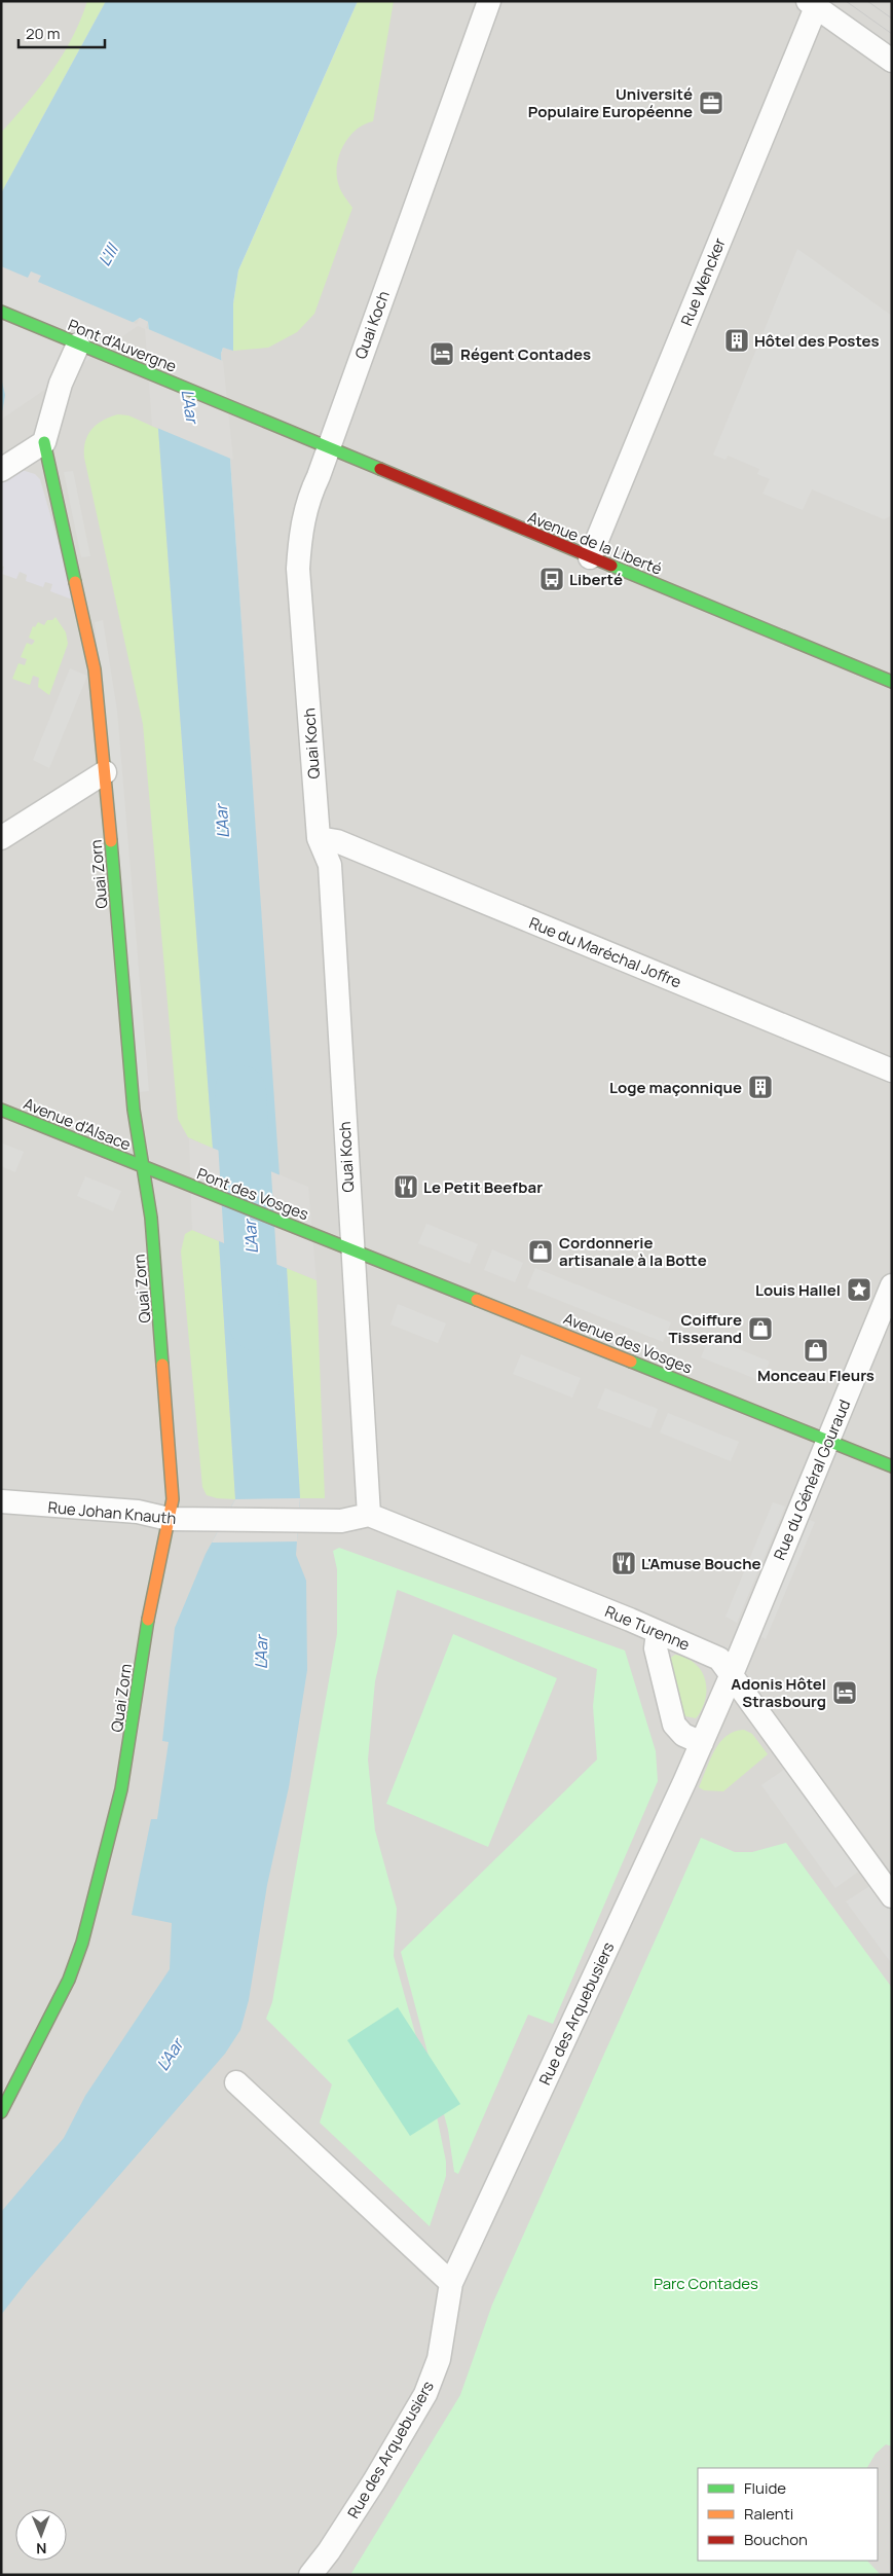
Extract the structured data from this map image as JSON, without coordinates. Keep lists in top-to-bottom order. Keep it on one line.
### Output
{"streets":{"street":["Rue Wencker","Quai Koch","Pont d'Auvergne","Avenue de la Liberté","Quai Zorn","Rue du Maréchal Joffre","Avenue d'Alsace","Pont des Vosges","Avenue des Vosges","Rue du Général Gouraud","Rue Johan Knauth","Rue Turenne","Rue des Arquebusiers"]},"crossings":[["Rue Wencker","Avenue de la Liberté"],["Quai Koch","Avenue de la Liberté"],["Quai Koch","Rue du Maréchal Joffre"],["Quai Koch","Pont des Vosges"],["Quai Koch","Avenue des Vosges"],["Quai Koch","Rue Johan Knauth"],["Quai Koch","Rue Turenne"],["Pont d'Auvergne","Avenue de la Liberté"],["Quai Zorn","Avenue d'Alsace"],["Quai Zorn","Pont des Vosges"],["Quai Zorn","Rue Johan Knauth"],["Avenue d'Alsace","Pont des Vosges"],["Pont des Vosges","Avenue des Vosges"],["Avenue des Vosges","Rue du Général Gouraud"],["Rue du Général Gouraud","Rue Turenne"],["Rue du Général Gouraud","Rue des Arquebusiers"],["Rue Johan Knauth","Rue Turenne"],["Rue Turenne","Rue des Arquebusiers"]],"water":["L'Ill","L'Aar"],"parks":["Parc Contades"],"places":{"office":["Université Populaire Européenne"],"building":["Hôtel des Postes","Loge maçonnique"],"hotel":["Régent Contades","Adonis Hôtel Strasbourg"],"bus stop":["Liberté"],"restaurant":["Le Petit Beefbar","L'Amuse Bouche"],"shop":["Cordonnerie artisanale à la Botte","Coiffure Tisserand","Monceau Fleurs"],"place":["Louis Hallel"]},"legend":["Fluide","Ralenti","Bouchon"],"scale_bar":"20 m","north":"bottom"}
